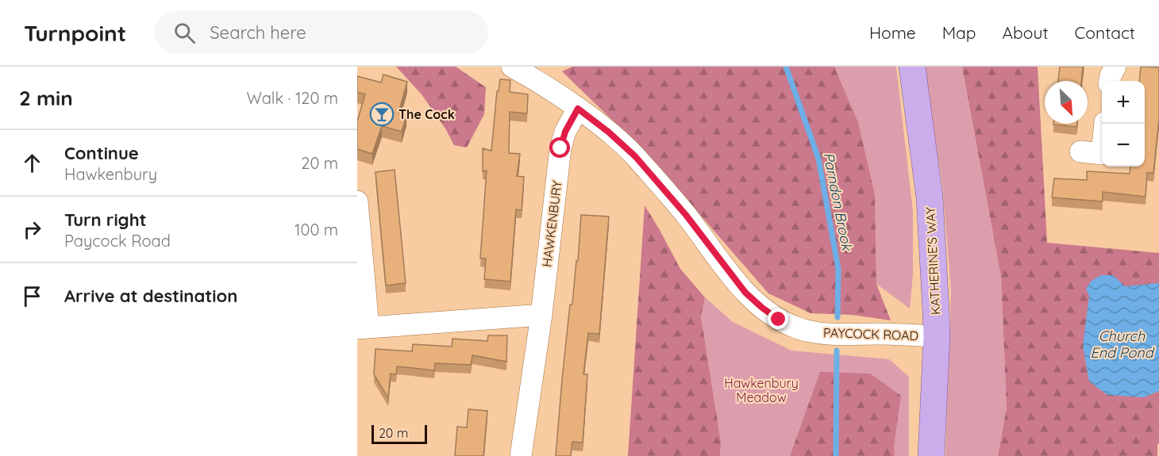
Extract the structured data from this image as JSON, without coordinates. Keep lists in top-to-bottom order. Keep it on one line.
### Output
{"streets":{"main road":["KATHERINE'S WAY"],"street":["HAWKENBURY","PAYCOCK ROAD"]},"crossings":[["HAWKENBURY","PAYCOCK ROAD"],["KATHERINE'S WAY","PAYCOCK ROAD"]],"water":["Parndon Brook","Church End Pond"],"parks":["Hawkenbury Meadow"],"places":{"bar":["The Cock"]},"scale_bar":"20 m","north":"bottom right","page":{"header":"Turnpoint","search":"Search here","nav":["Home","Map","About","Contact"],"heading":["2 min","Walk · 120 m"],"map_buttons":["+","−"],"list":[["Continue","Hawkenbury","20 m"],["Turn right","Paycock Road","100 m"],"Arrive at destination"],"scale":"20 m"}}
